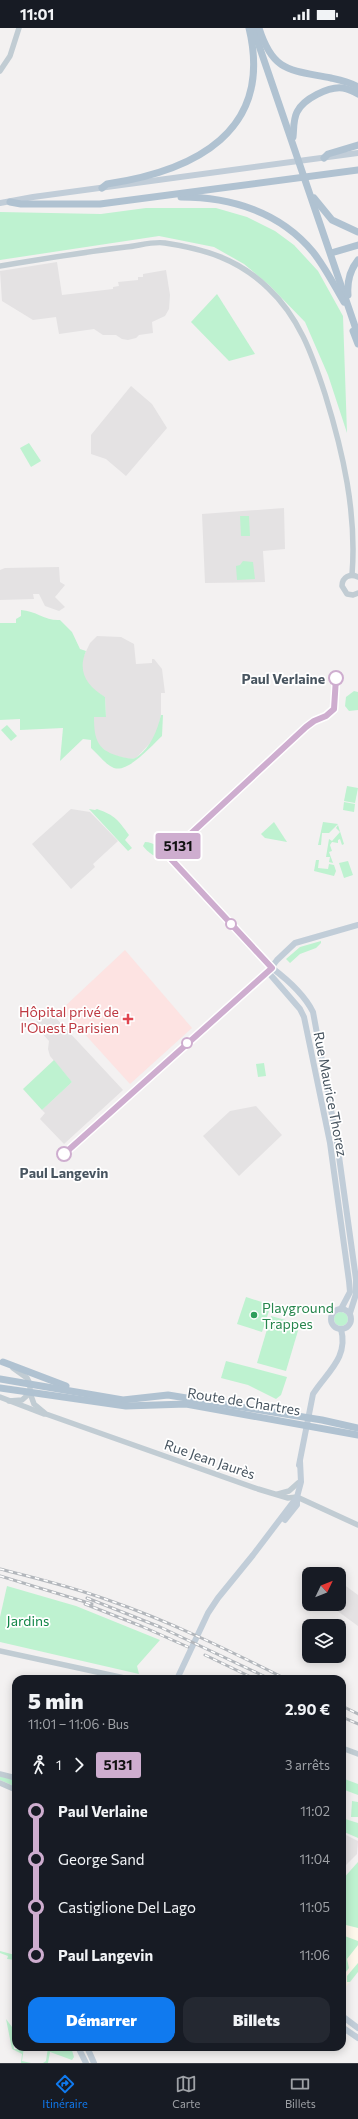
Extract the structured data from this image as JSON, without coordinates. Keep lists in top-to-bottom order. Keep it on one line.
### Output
{"streets":{"main road":["Rue Maurice Thorez","Route de Chartres"],"street":["Rue Jean Jaurès"]},"parks":["Jardins"],"places":{"other":["Paul Verlaine","Paul Langevin","Playground Trappes"],"health":["Hôpital privé de l'Ouest Parisien"]},"lines":["bus line 5131"],"north":"top right","page":{"status":"11:01","on_map":"5131","heading":["5 min","11:01 – 11:06 · Bus","2.90 €"],"legs":["1","5131","3 arrêts"],"list":[{"name":"Paul Verlaine","value":"11:02"},{"name":"George Sand","value":"11:04"},{"name":"Castiglione Del Lago","value":"11:05"},{"name":"Paul Langevin","value":"11:06"}],"buttons":["Démarrer","Billets"],"tabs":["Itinéraire","Carte","Billets"]}}
